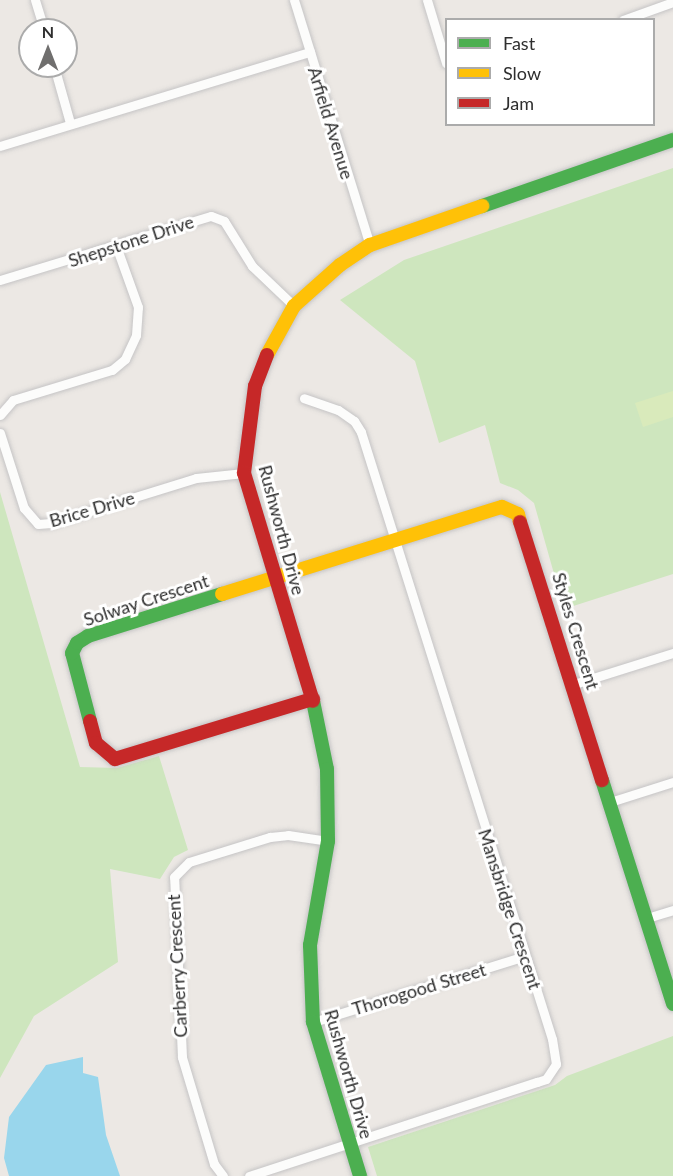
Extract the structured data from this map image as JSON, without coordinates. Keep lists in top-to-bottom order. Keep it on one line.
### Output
{"streets":{"street":["Arfield Avenue","Shepstone Drive","Brice Drive","Rushworth Drive","Solway Crescent","Styles Crescent","Mansbridge Crescent","Carberry Crescent","Thorogood Street"]},"crossings":[["Arfield Avenue","Rushworth Drive"],["Shepstone Drive","Rushworth Drive"],["Brice Drive","Rushworth Drive"],["Rushworth Drive","Solway Crescent"],["Rushworth Drive","Styles Crescent"],["Rushworth Drive","Mansbridge Crescent"],["Rushworth Drive","Carberry Crescent"],["Rushworth Drive","Thorogood Street"],["Solway Crescent","Styles Crescent"],["Styles Crescent","Mansbridge Crescent"],["Mansbridge Crescent","Thorogood Street"]],"legend":["Fast","Slow","Jam"],"north":"top"}
